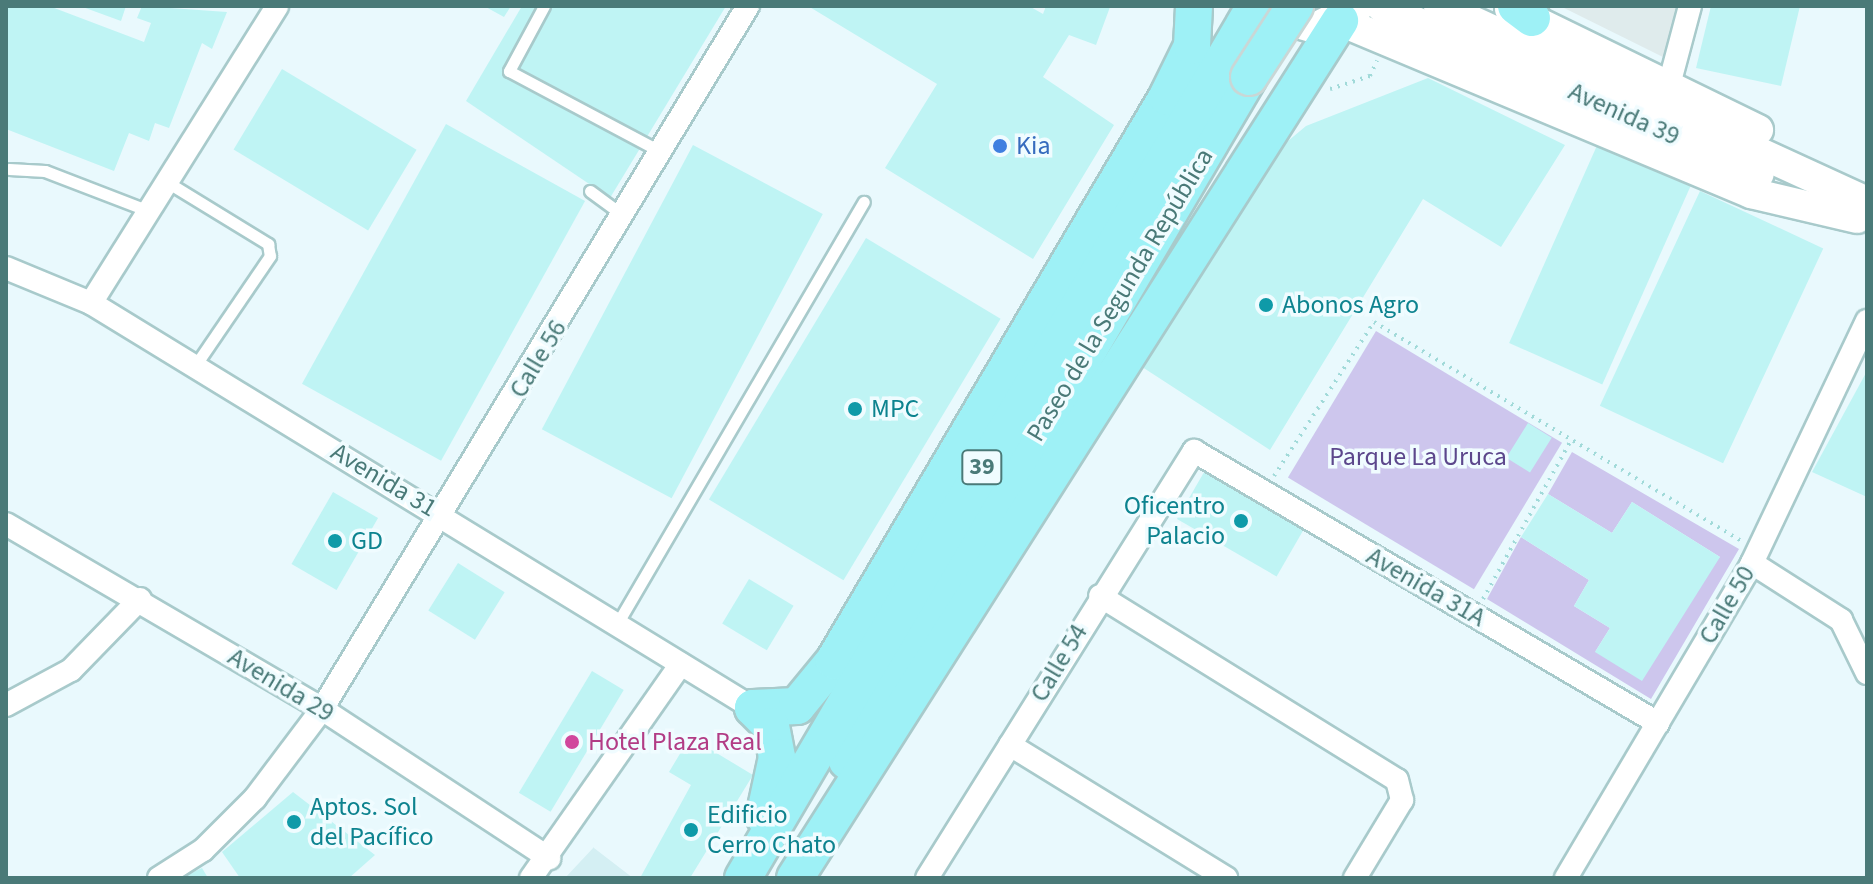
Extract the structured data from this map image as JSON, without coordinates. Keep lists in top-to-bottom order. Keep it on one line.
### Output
{"streets":{"highway":["Paseo de la Segunda República","39"],"main road":["Avenida 39"],"street":["Calle 56","Avenida 31","Avenida 31A","Calle 50","Calle 54","Avenida 29"]},"crossings":[["Calle 56","Avenida 31"],["Calle 56","Avenida 29"],["Avenida 31A","Calle 50"],["Avenida 31A","Calle 54"]],"parks":["Parque La Uruca"],"places":["Kia","Abonos Agro","MPC","Oficentro Palacio","GD","Hotel Plaza Real","Aptos. Sol del Pacífico","Edificio Cerro Chato"]}
